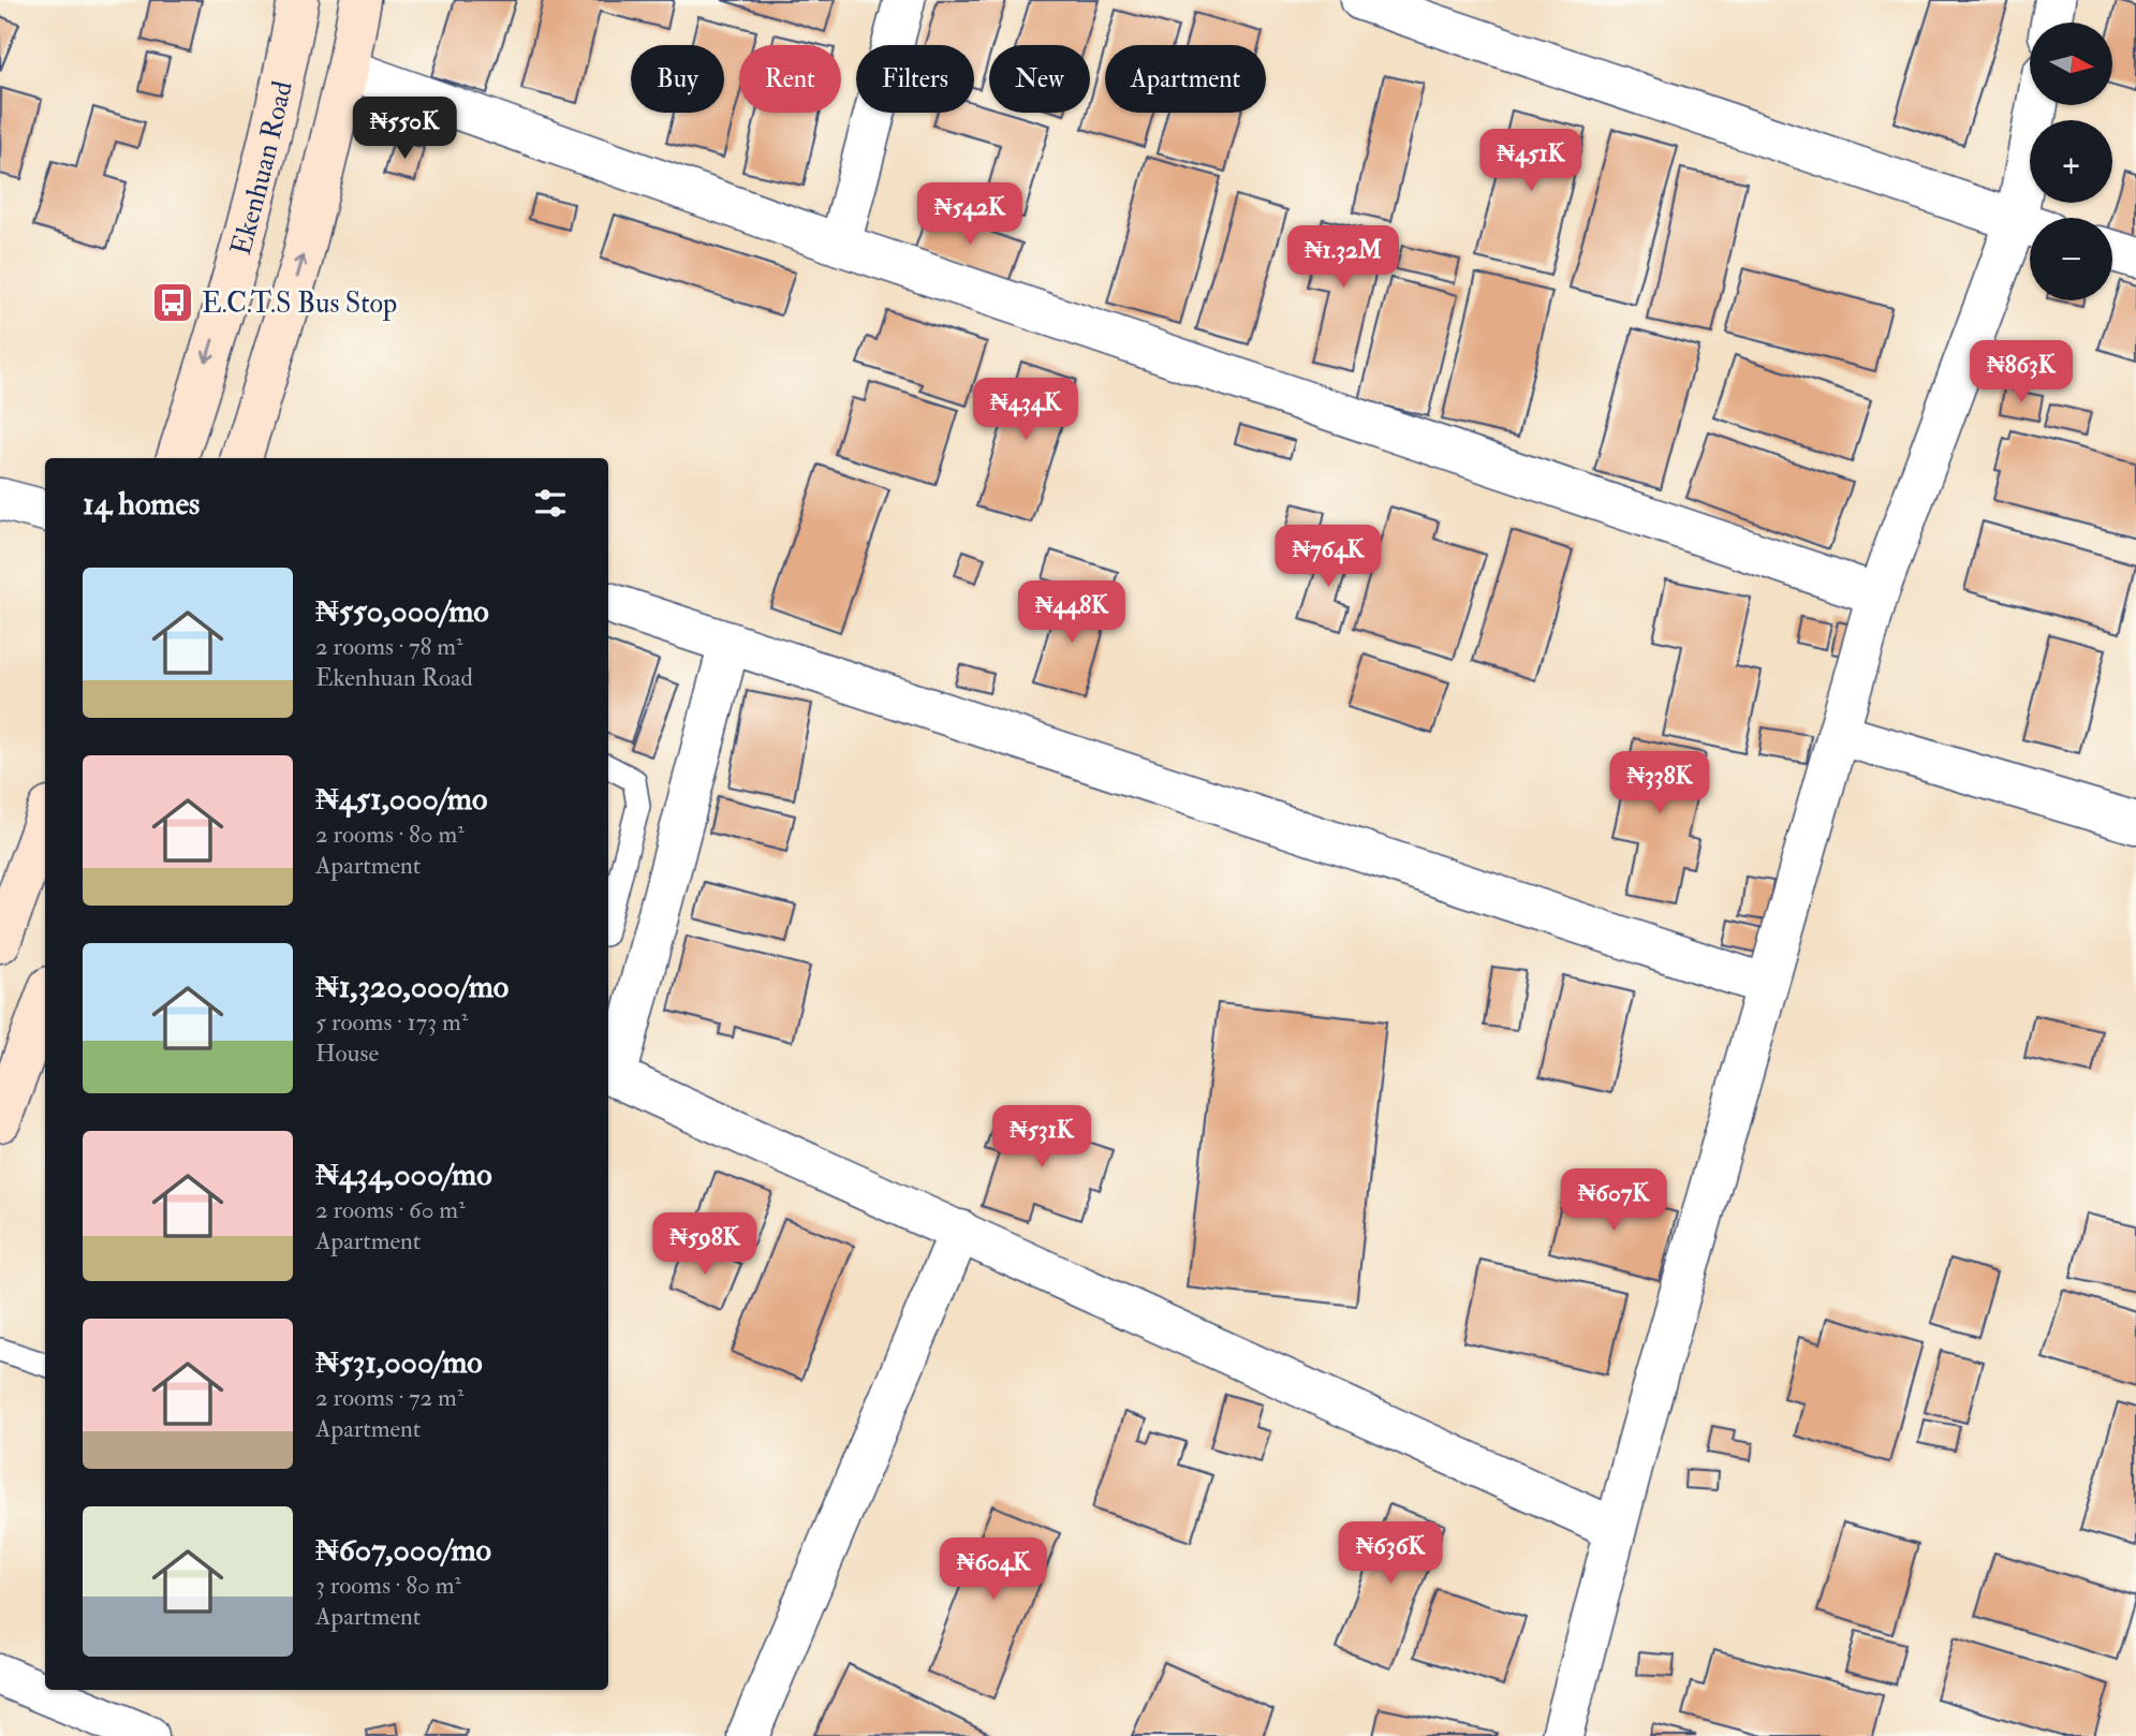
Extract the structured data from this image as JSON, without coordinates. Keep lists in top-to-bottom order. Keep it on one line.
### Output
{"streets":{"main road":["Ekenhuan Road"]},"places":{"bus stop":["E.C.T.S Bus Stop"]},"north":"right","page":{"map_buttons":["+","−"],"chip":["Buy","Rent","Filters","New","Apartment"],"price":["₦550K","₦451K","₦542K","₦1.32M","₦863K","₦434K","₦764K","₦448K","₦338K","₦531K","₦607K","₦598K","₦636K","₦604K"],"heading":"14 homes","list":[{"name":"₦550,000/mo","note":"2 rooms · 78 m² · Ekenhuan Road"},{"name":"₦451,000/mo","note":"2 rooms · 80 m² · Apartment"},{"name":"₦1,320,000/mo","note":"5 rooms · 173 m² · House"},{"name":"₦434,000/mo","note":"2 rooms · 60 m² · Apartment"},{"name":"₦531,000/mo","note":"2 rooms · 72 m² · Apartment"},{"name":"₦607,000/mo","note":"3 rooms · 80 m² · Apartment"}]}}
